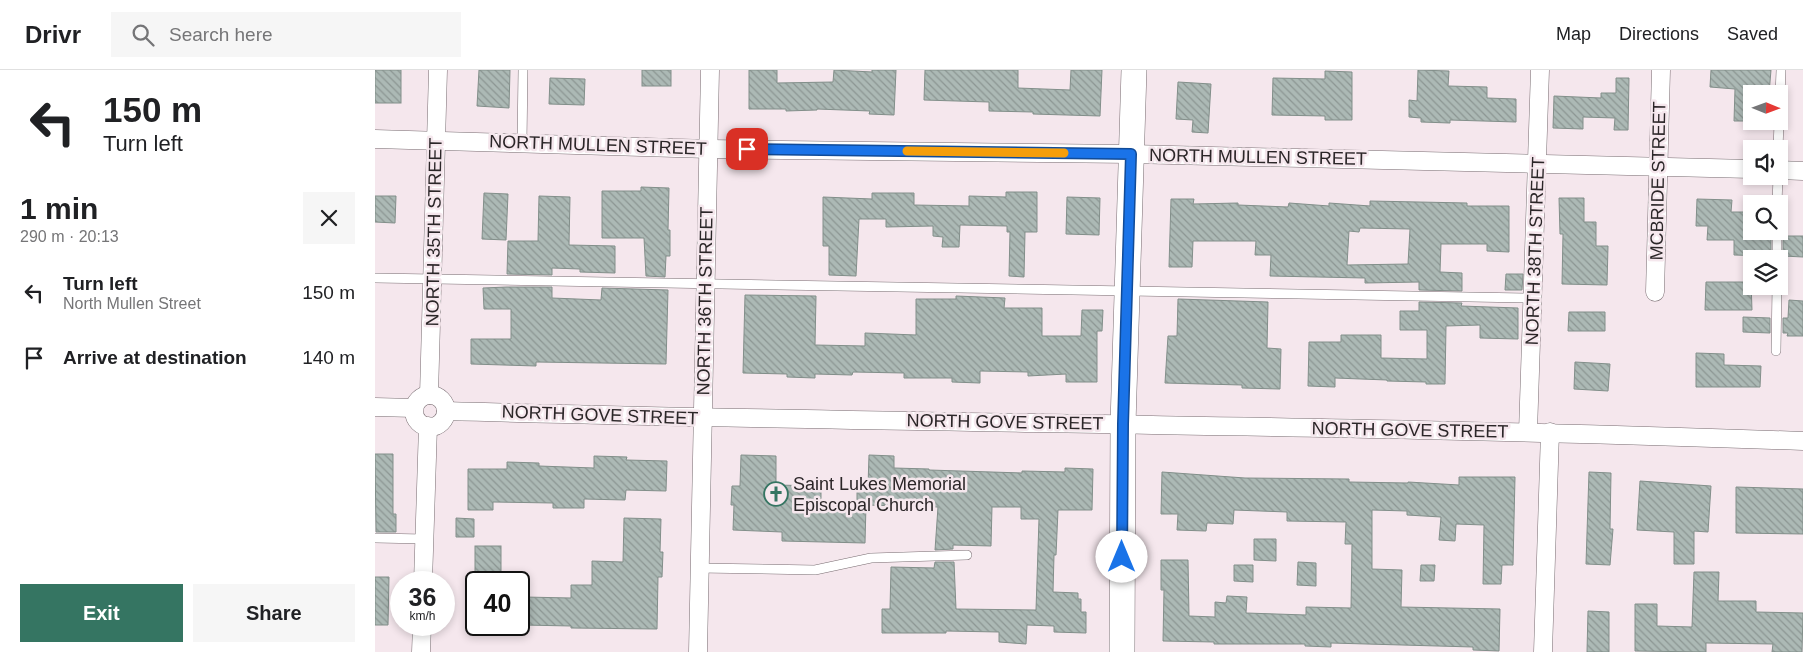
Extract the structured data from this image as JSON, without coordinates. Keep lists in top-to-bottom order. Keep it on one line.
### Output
{"streets":{"street":["NORTH MULLEN STREET","MCBRIDE STREET","NORTH 35TH STREET","NORTH 38TH STREET","NORTH 36TH STREET","NORTH GOVE STREET"]},"crossings":[["NORTH MULLEN STREET","MCBRIDE STREET"],["NORTH MULLEN STREET","NORTH 35TH STREET"],["NORTH MULLEN STREET","NORTH 38TH STREET"],["NORTH MULLEN STREET","NORTH 36TH STREET"],["NORTH 35TH STREET","NORTH GOVE STREET"],["NORTH 38TH STREET","NORTH GOVE STREET"],["NORTH 36TH STREET","NORTH GOVE STREET"]],"places":{"church":["Saint Lukes Memorial Episcopal Church"]},"north":"right","page":{"header":"Drivr","search":"Search here","nav":["Map","Directions","Saved"],"turn":["150 m","Turn left"],"heading":["1 min","290 m · 20:13"],"list":[{"name":"Turn left","note":"North Mullen Street","value":"150 m"},{"name":"Arrive at destination","value":"140 m"}],"speed":"36 km/h","limit":"40","buttons":["Exit","Share"]}}
